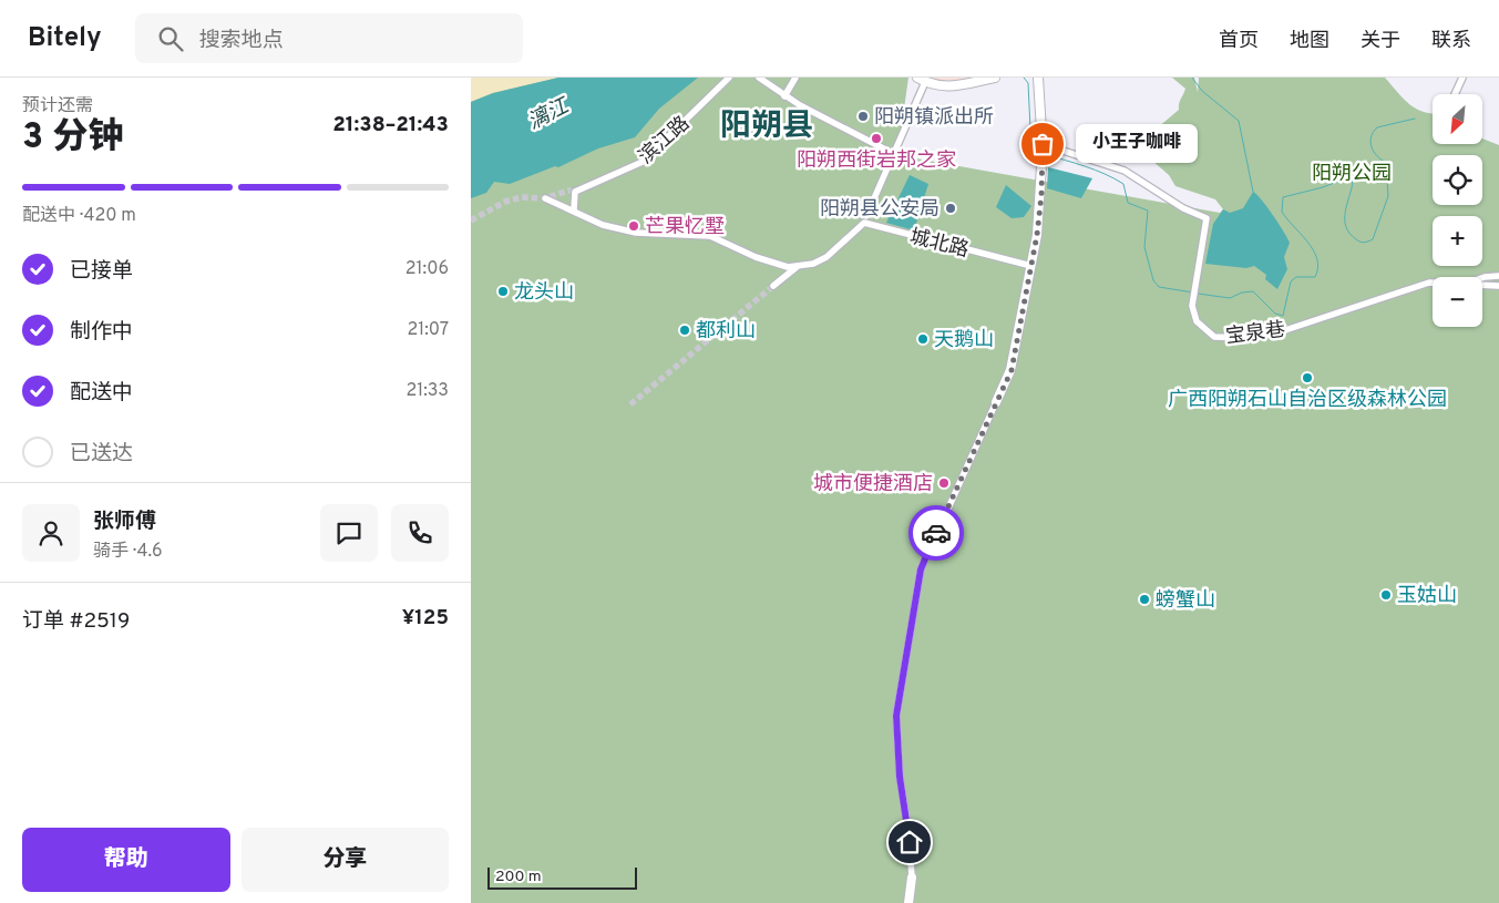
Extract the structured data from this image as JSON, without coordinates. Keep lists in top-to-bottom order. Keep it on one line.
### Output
{"streets":{"street":["滨江路","城北路","宝泉巷"]},"districts":["阳朔县"],"water":["漓江"],"parks":["阳朔公园"],"places":["阳朔镇派出所","阳朔西街岩邦之家","小王子咖啡","阳朔县公安局","芒果·忆墅","龙头山","都利山","天鹅山","广西阳朔石山自治区级森林公园","城市便捷酒店","玉姑山","螃蟹山"],"scale_bar":"200 m","north":"bottom left","page":{"header":"Bitely","search":"搜索地点","nav":["首页","地图","关于","联系"],"heading":["3 分钟","预计还需","21:38–21:43"],"panel":["张师傅","骑手 · 4.6","订单 #2519","¥125"],"map_buttons":["+","−"],"bubble":"小王子咖啡","bar":"配送中 · 420 m","list":[["已接单","21:06"],["制作中","21:07"],["配送中","21:33"],"已送达"],"buttons":["帮助","分享"],"scale":"200 m"}}
